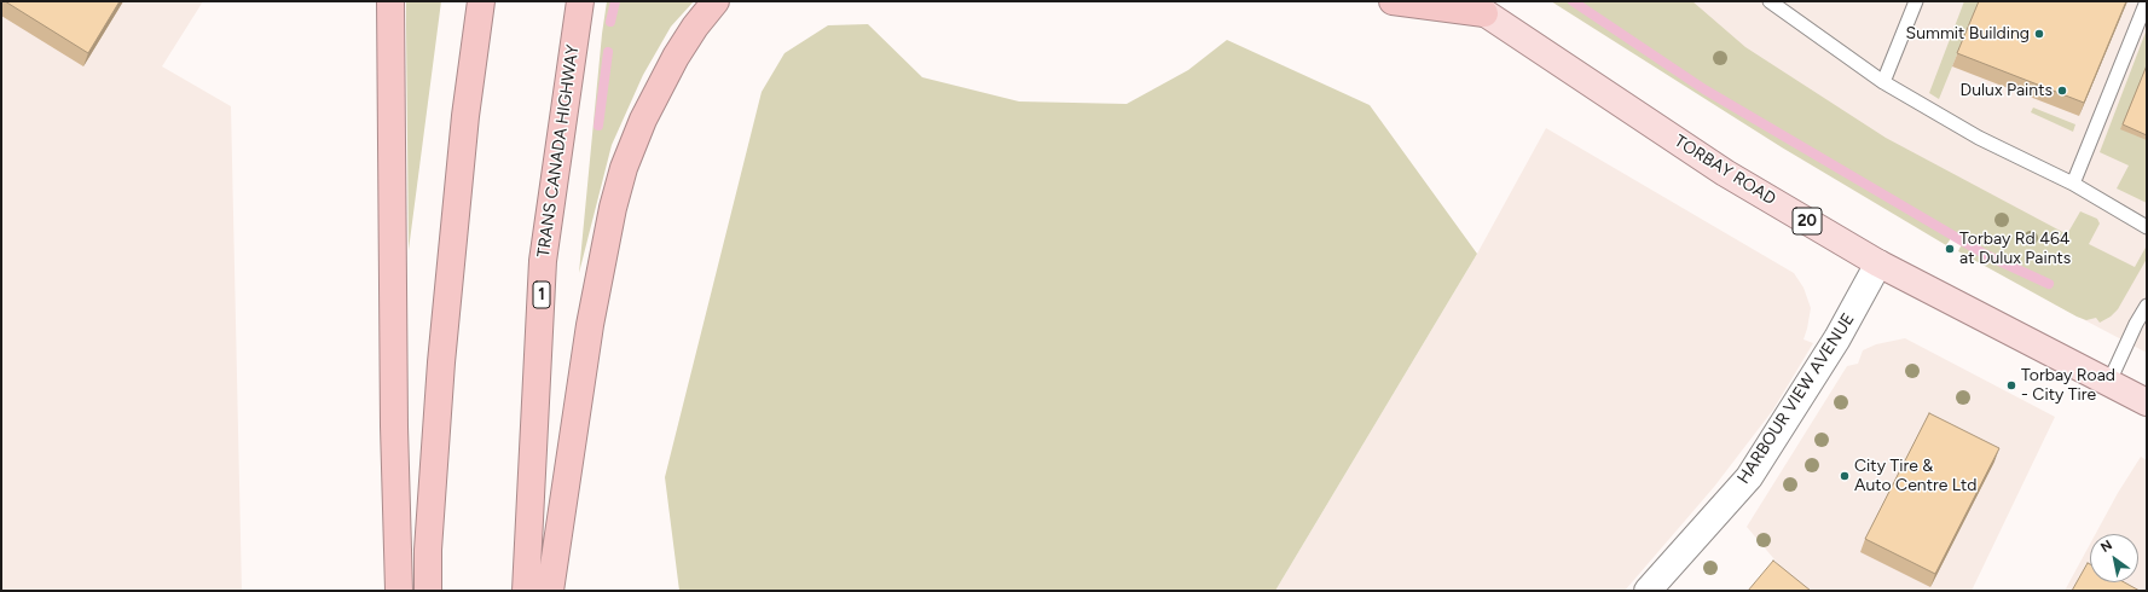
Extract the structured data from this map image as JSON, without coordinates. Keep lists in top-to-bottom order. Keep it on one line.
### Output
{"streets":{"highway":["TRANS CANADA HIGHWAY","1"],"main road":["TORBAY ROAD","20"],"street":["HARBOUR VIEW AVENUE"]},"crossings":[["TORBAY ROAD","HARBOUR VIEW AVENUE"]],"places":["Summit Building","Dulux Paints","Torbay Rd 464 at Dulux Paints","Torbay Road - City Tire","City Tire & Auto Centre Ltd"],"north":"top left"}
